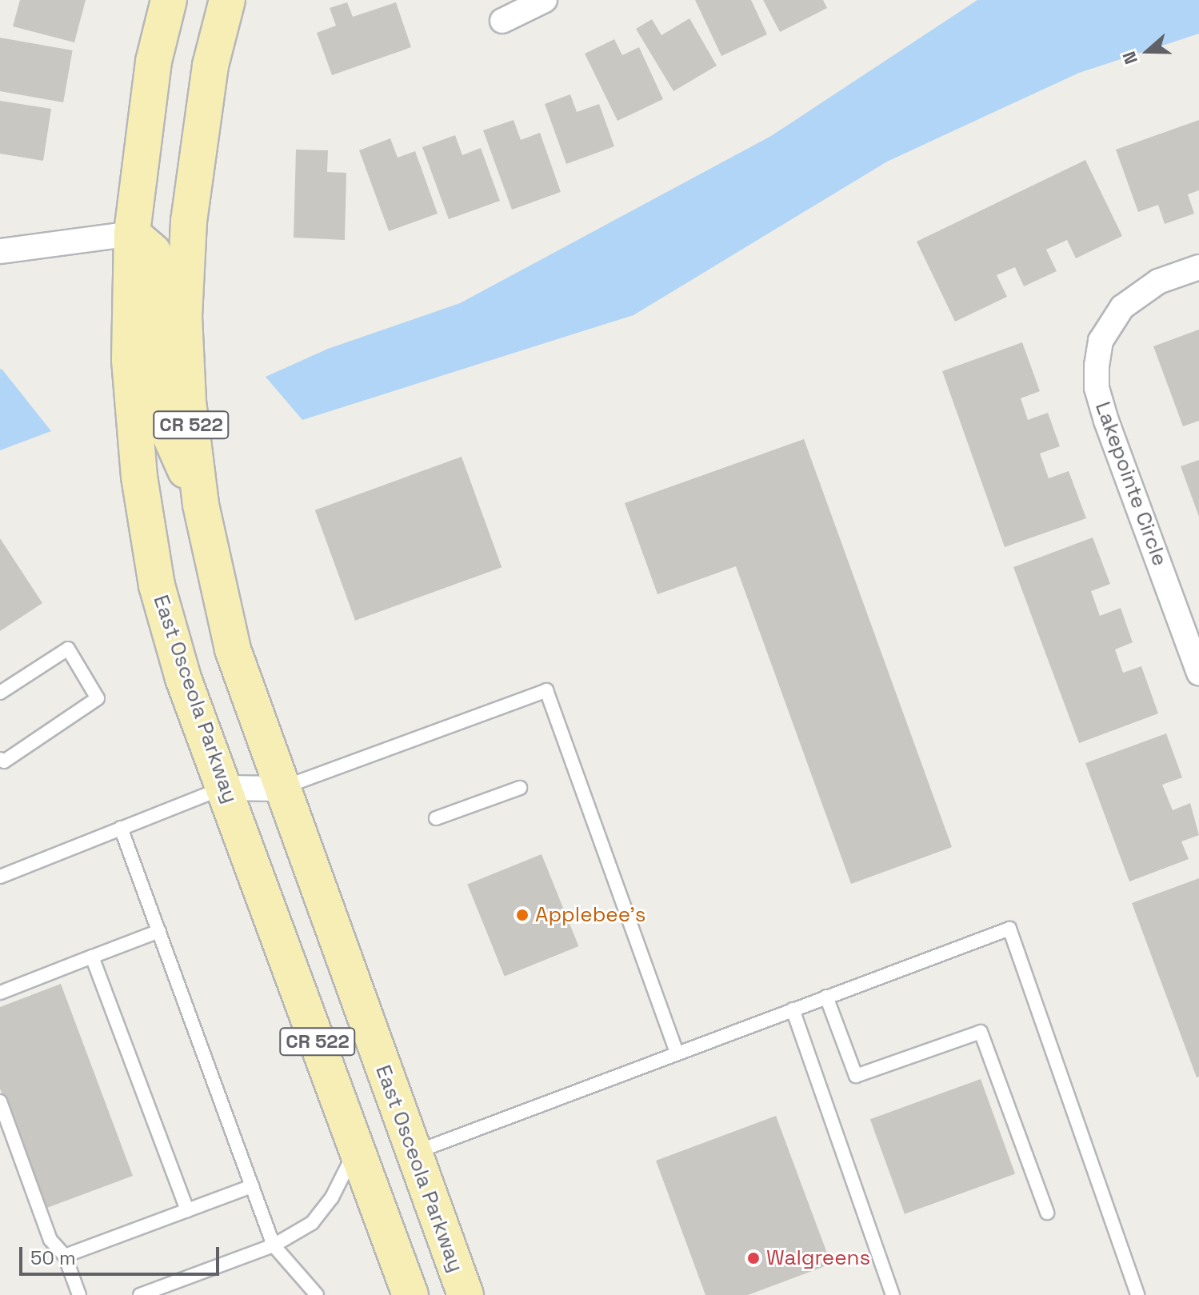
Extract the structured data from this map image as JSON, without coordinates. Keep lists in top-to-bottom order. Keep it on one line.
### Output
{"streets":{"main road":["CR 522","East Osceola Parkway"],"street":["Lakepointe Circle"]},"places":["Applebee's","Walgreens"],"scale_bar":"50 m","north":"left"}
